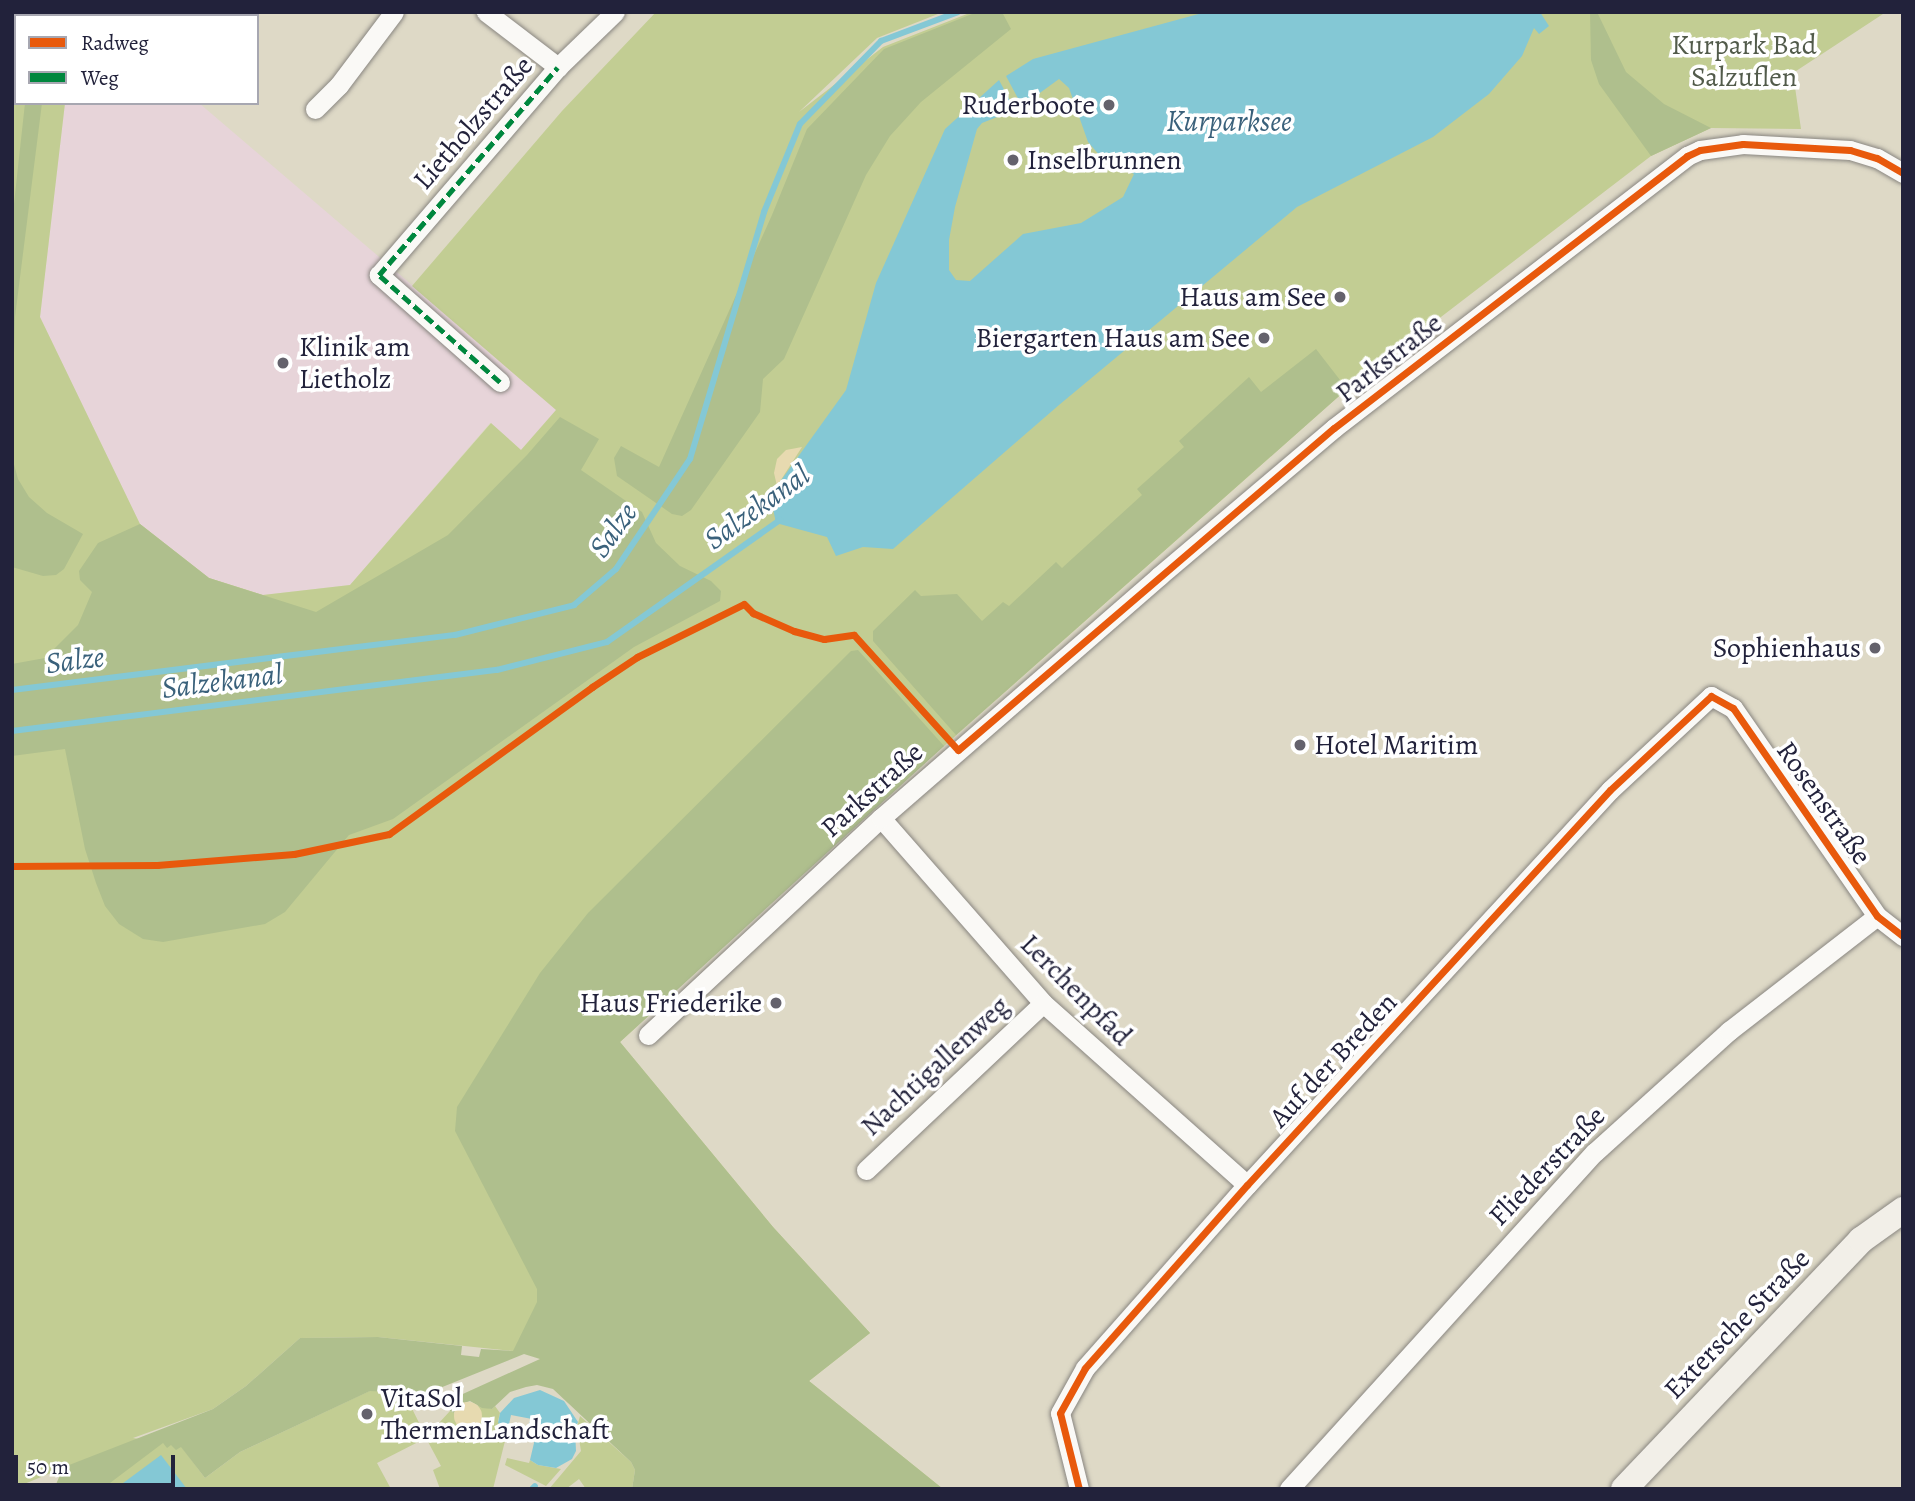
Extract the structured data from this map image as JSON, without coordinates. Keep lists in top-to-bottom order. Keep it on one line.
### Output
{"streets":{"main road":["Extersche Straße"],"street":["Lietholzstraße","Parkstraße","Rosenstraße","Lerchenpfad","Auf der Breden","Nachtigallenweg","Fliederstraße"]},"crossings":[["Parkstraße","Lerchenpfad"],["Rosenstraße","Auf der Breden"],["Rosenstraße","Fliederstraße"],["Lerchenpfad","Auf der Breden"],["Lerchenpfad","Nachtigallenweg"]],"water":["Kurparksee","Salzekanal","Salze"],"parks":["Kurpark Bad Salzuflen"],"places":["Ruderboote","Inselbrunnen","Haus am See","Biergarten Haus am See","Klinik am Lietholz","Sophienhaus","Hotel Maritim","Haus Friederike","VitaSol ThermenLandschaft"],"legend":["Radweg","Weg"],"scale_bar":"50 m"}
